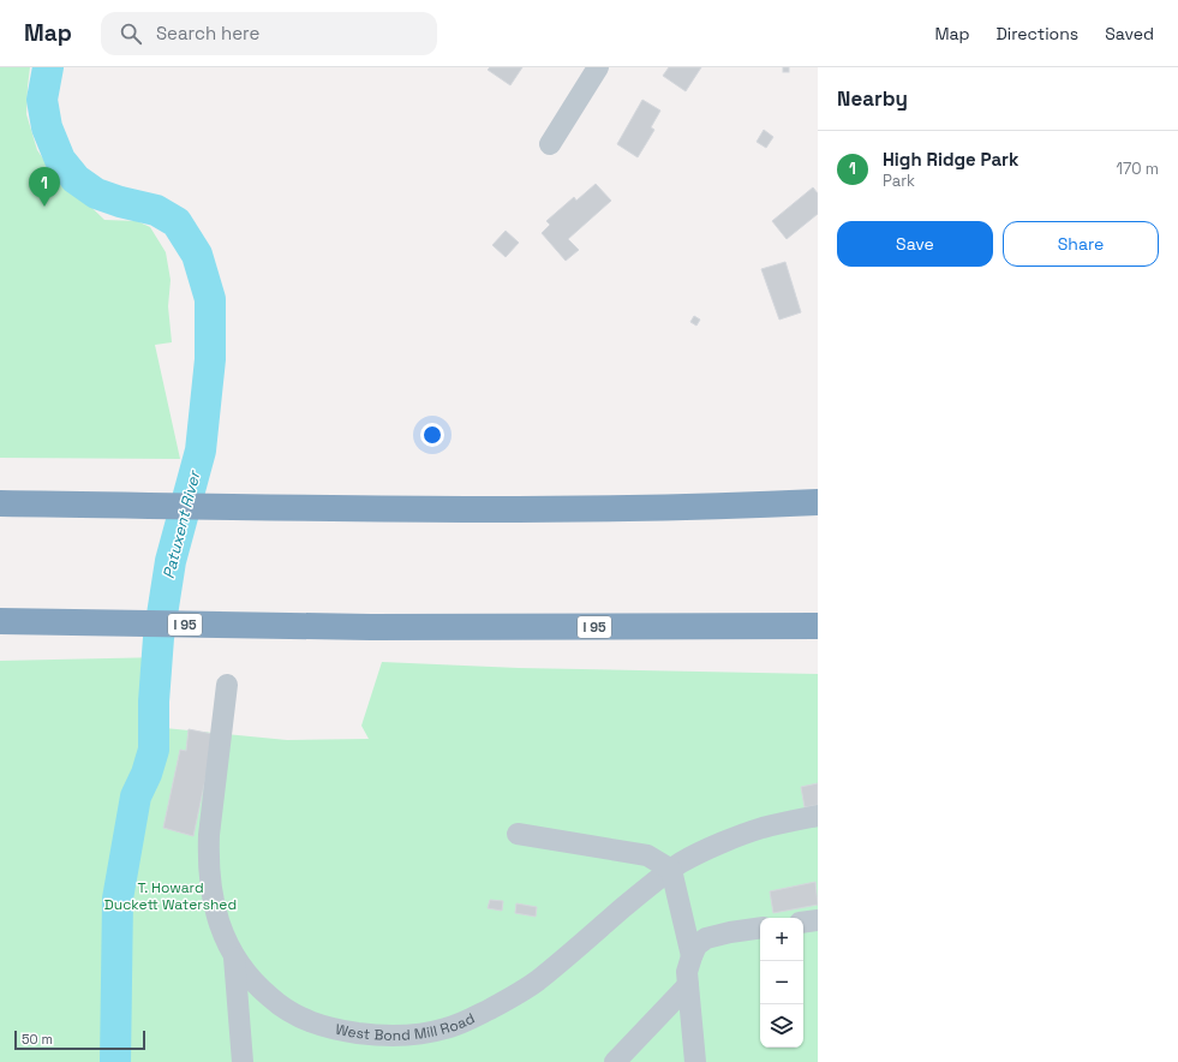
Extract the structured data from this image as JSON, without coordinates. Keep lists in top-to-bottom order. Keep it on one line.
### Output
{"streets":{"highway":["I 95"],"street":["West Bond Mill Road"]},"water":["Patuxent River"],"parks":["T. Howard Duckett Watershed"],"scale_bar":"50 m","page":{"header":"Map","search":"Search here","nav":["Map","Directions","Saved"],"heading":"Nearby","list":[{"mark":"1","name":"High Ridge Park","note":"Park","value":"170 m"}],"pins":"1","buttons":["Save","Share"],"map_buttons":["+","−"],"scale":"50 m"}}
